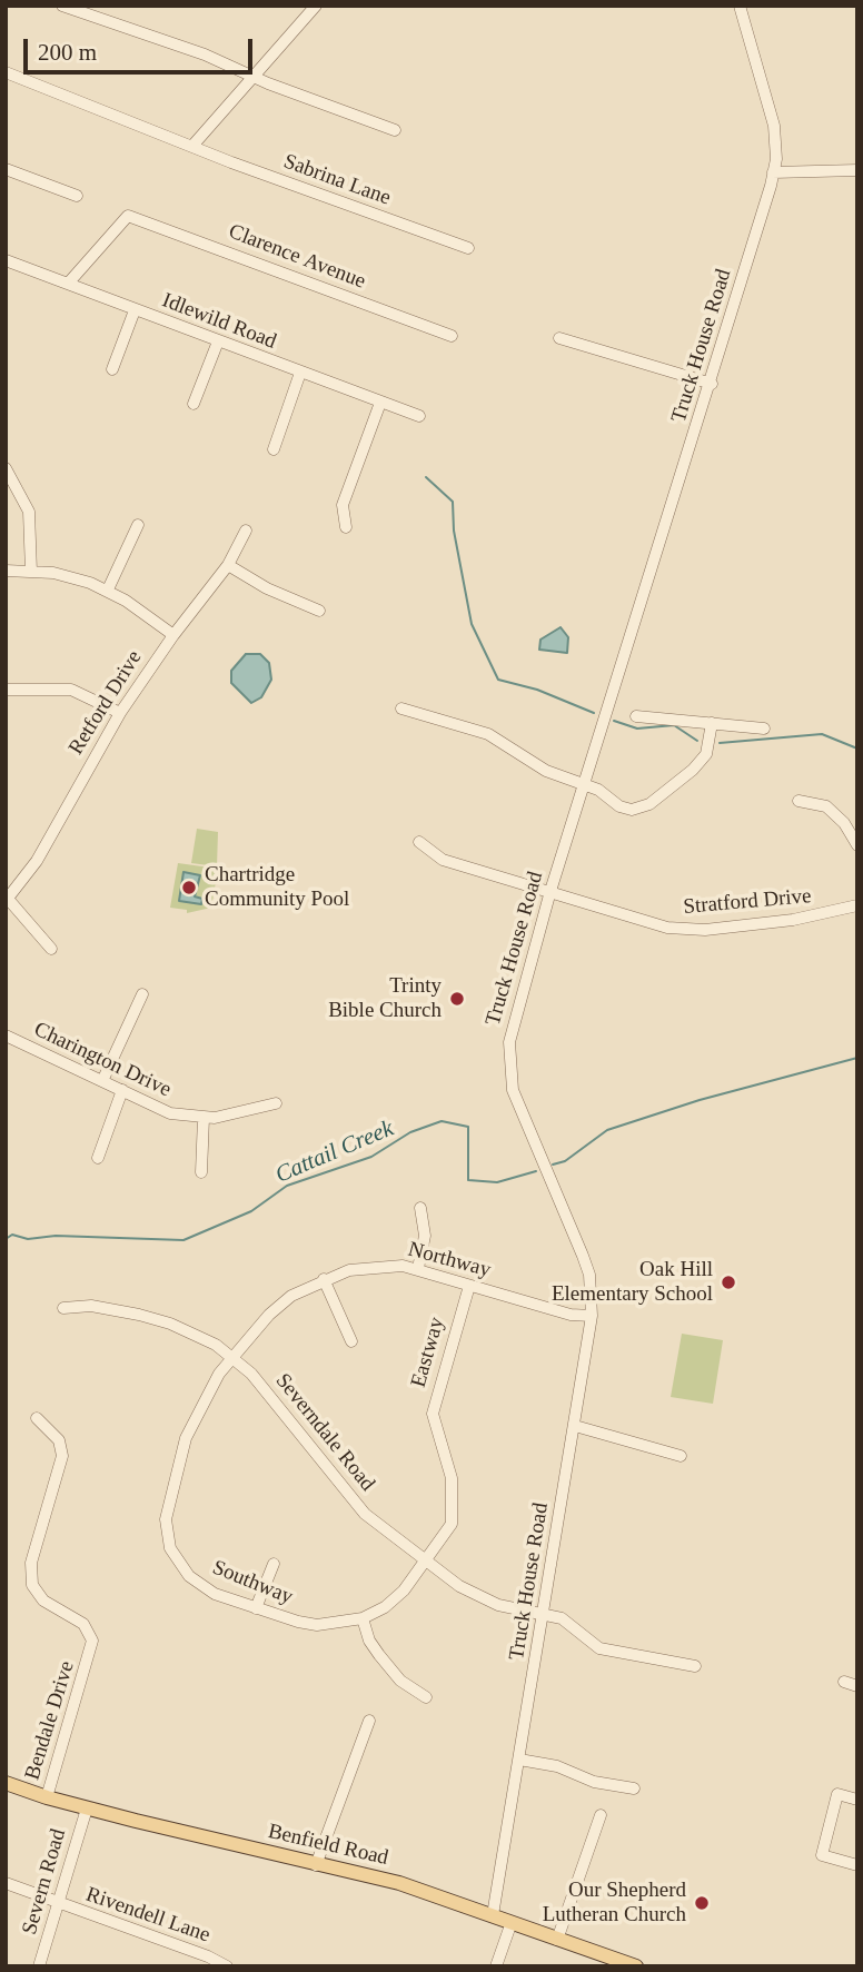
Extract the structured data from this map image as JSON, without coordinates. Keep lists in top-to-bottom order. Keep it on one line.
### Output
{"streets":{"main road":["Benfield Road"],"street":["Sabrina Lane","Clarence Avenue","Idlewild Road","Truck House Road","Retford Drive","Stratford Drive","Charington Drive","Northway","Eastway","Severndale Road","Southway","Bendale Drive","Severn Road","Rivendell Lane"]},"crossings":[["Clarence Avenue","Idlewild Road"],["Truck House Road","Stratford Drive"],["Truck House Road","Northway"],["Truck House Road","Severndale Road"],["Truck House Road","Benfield Road"],["Northway","Eastway"],["Northway","Severndale Road"],["Northway","Southway"],["Eastway","Severndale Road"],["Eastway","Southway"],["Severndale Road","Southway"],["Bendale Drive","Benfield Road"],["Benfield Road","Severn Road"],["Severn Road","Rivendell Lane"]],"water":["Cattail Creek"],"places":["Chartridge Community Pool","Trinty Bible Church","Oak Hill Elementary School","Our Shepherd Lutheran Church"],"scale_bar":"200 m"}
